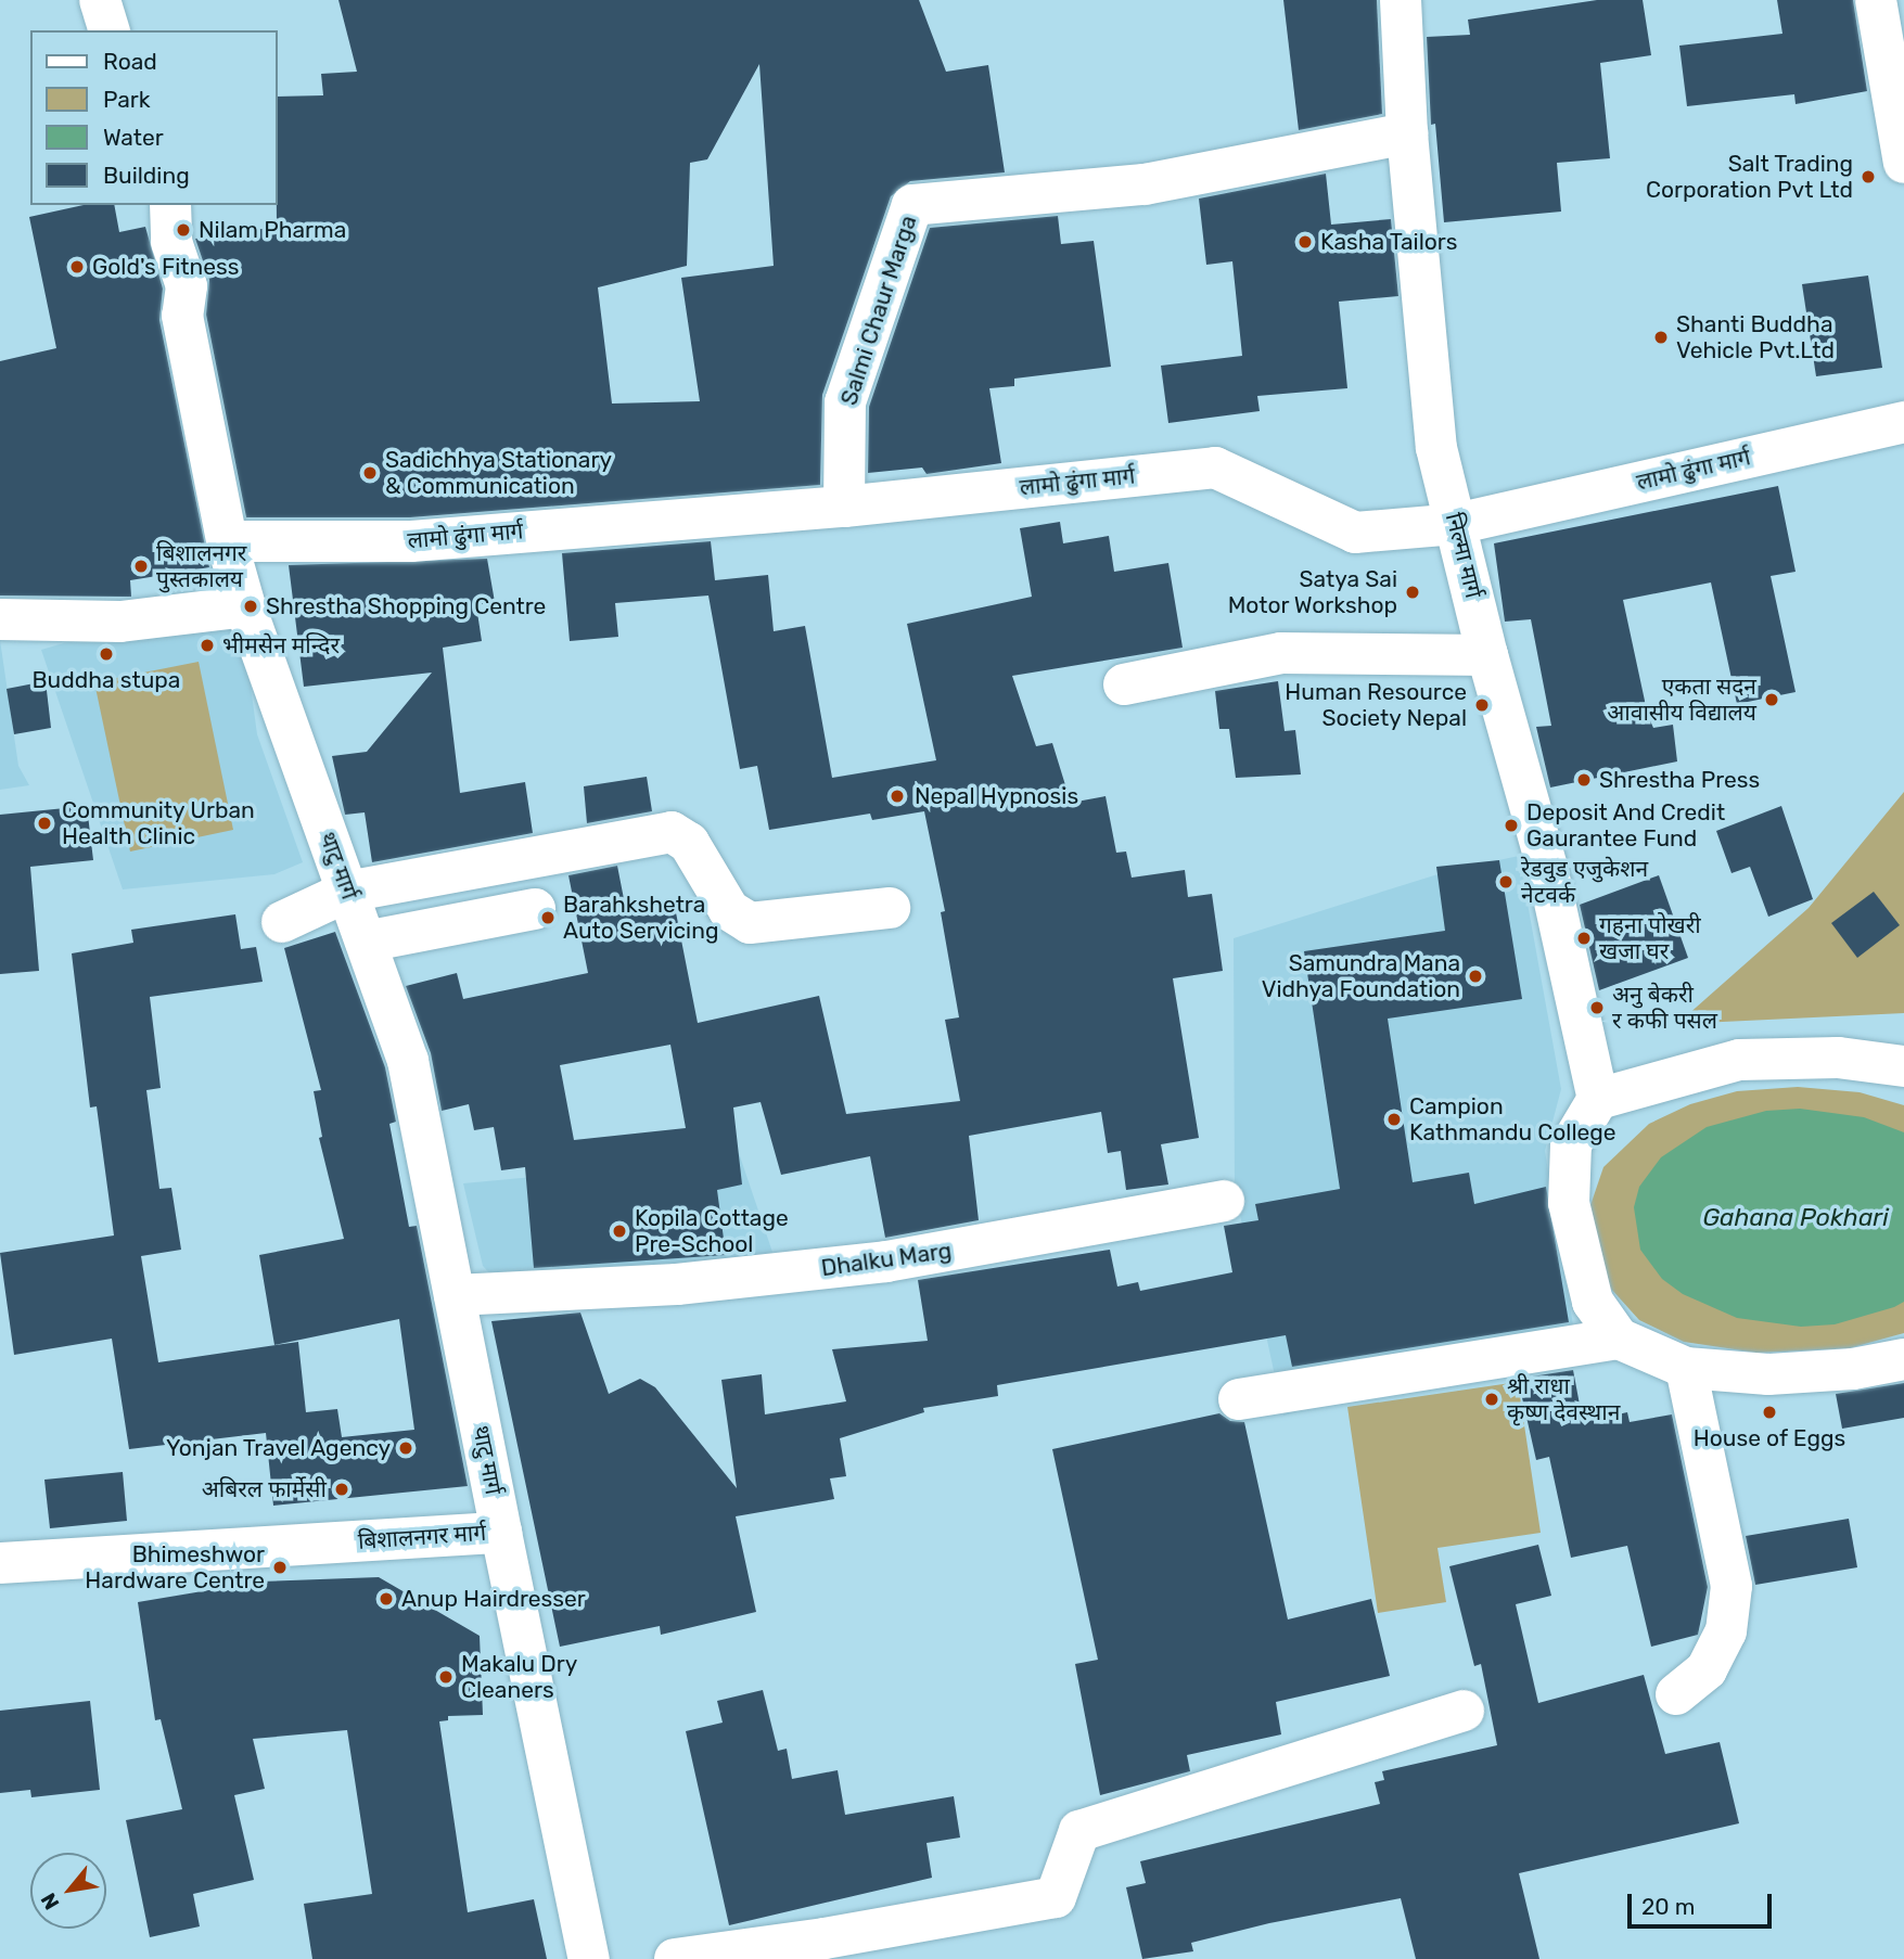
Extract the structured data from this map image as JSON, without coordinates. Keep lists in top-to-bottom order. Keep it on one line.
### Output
{"streets":{"street":["Salmi Chaur Marga","लामो ढुंगा मार्ग","निल्मा मार्ग","थाटु मार्ग","Dhalku Marg","बिशालनगर मार्ग"]},"crossings":[["Salmi Chaur Marga","लामो ढुंगा मार्ग"],["Salmi Chaur Marga","निल्मा मार्ग"],["लामो ढुंगा मार्ग","निल्मा मार्ग"],["लामो ढुंगा मार्ग","थाटु मार्ग"],["थाटु मार्ग","Dhalku Marg"],["थाटु मार्ग","बिशालनगर मार्ग"]],"water":["Gahana Pokhari"],"places":["Salt Trading Corporation Pvt Ltd","Nilam Pharma","Kasha Tailors","Gold's Fitness","Shanti Buddha Vehicle Pvt.Ltd","Sadichhya Stationary & Communication","बिशालनगर पुस्तकालय","Satya Sai Motor Workshop","Shrestha Shopping Centre","भीमसेन मन्दिर","Buddha stupa","एकता सदन आवासीय विद्यालय","Human Resource Society Nepal","Shrestha Press","Nepal Hypnosis","Community Urban Health Clinic","Deposit And Credit Gaurantee Fund","रेडवुड एजुकेशन नेटवर्क","Barahkshetra Auto Servicing","गहना पोखरी खजा घर","Samundra Mana Vidhya Foundation","अनु बेकरी र कफी पसल","Campion Kathmandu College","Kopila Cottage Pre-School","श्री राधा कृष्ण देवस्थान","House of Eggs","Yonjan Travel Agency","अबिरल फार्मेसी","Bhimeshwor Hardware Centre","Anup Hairdresser","Makalu Dry Cleaners"],"legend":["Road","Park","Water","Building"],"scale_bar":"20 m","north":"bottom left"}
